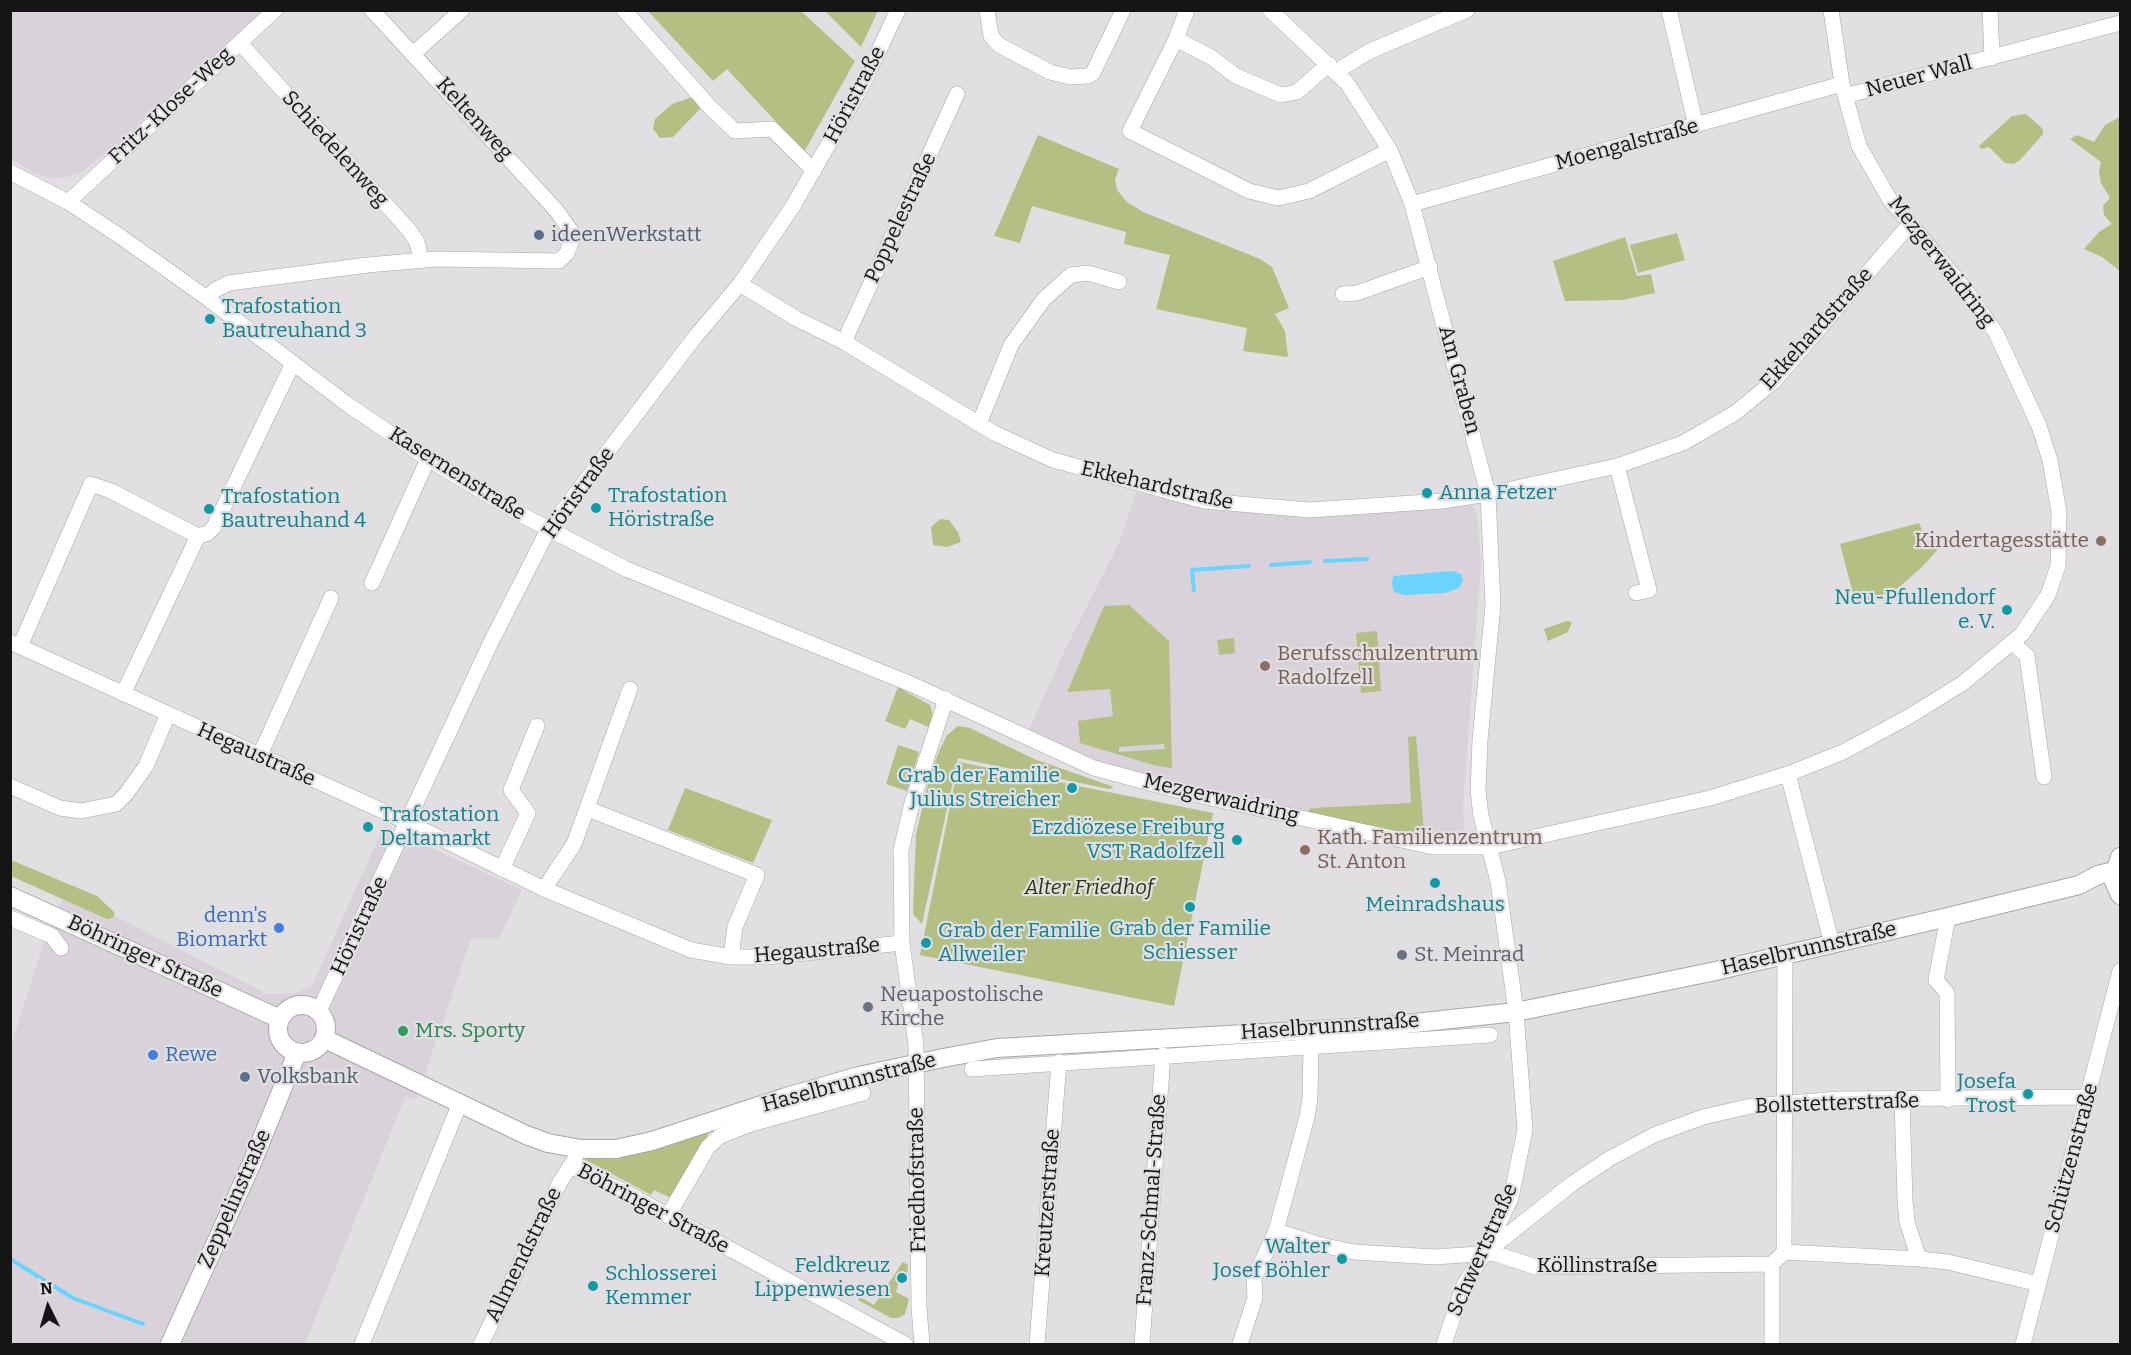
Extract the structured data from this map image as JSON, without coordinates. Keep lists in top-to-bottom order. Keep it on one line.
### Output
{"streets":{"main road":["Haselbrunnstraße","Böhringer Straße","Zeppelinstraße"],"street":["Neuer Wall","Höristraße","Fritz-Klose-Weg","Keltenweg","Moengalstraße","Schiedelenweg","Poppelestraße","Mezgerwaidring","Ekkehardstraße","Am Graben","Kasernenstraße","Hegaustraße","Bollstetterstraße","Schützenstraße","Friedhofstraße","Franz-Schmal-Straße","Kreutzerstraße","Schwertstraße","Allmendstraße","Köllinstraße"]},"crossings":[["Neuer Wall","Moengalstraße"],["Neuer Wall","Mezgerwaidring"],["Höristraße","Ekkehardstraße"],["Höristraße","Kasernenstraße"],["Höristraße","Hegaustraße"],["Höristraße","Böhringer Straße"],["Höristraße","Zeppelinstraße"],["Fritz-Klose-Weg","Schiedelenweg"],["Fritz-Klose-Weg","Kasernenstraße"],["Keltenweg","Schiedelenweg"],["Moengalstraße","Mezgerwaidring"],["Moengalstraße","Am Graben"],["Poppelestraße","Ekkehardstraße"],["Mezgerwaidring","Ekkehardstraße"],["Mezgerwaidring","Am Graben"],["Mezgerwaidring","Kasernenstraße"],["Mezgerwaidring","Friedhofstraße"],["Mezgerwaidring","Schwertstraße"],["Ekkehardstraße","Am Graben"],["Am Graben","Schwertstraße"],["Kasernenstraße","Friedhofstraße"],["Hegaustraße","Friedhofstraße"],["Haselbrunnstraße","Böhringer Straße"],["Haselbrunnstraße","Friedhofstraße"],["Haselbrunnstraße","Franz-Schmal-Straße"],["Haselbrunnstraße","Kreutzerstraße"],["Haselbrunnstraße","Schwertstraße"],["Böhringer Straße","Zeppelinstraße"],["Böhringer Straße","Allmendstraße"],["Bollstetterstraße","Schützenstraße"],["Bollstetterstraße","Schwertstraße"],["Bollstetterstraße","Köllinstraße"],["Schwertstraße","Köllinstraße"]],"parks":["Alter Friedhof"],"places":["ideenWerkstatt","Trafostation Bautreuhand 3","Anna Fetzer","Trafostation Höristraße","Trafostation Bautreuhand 4","Kindertagesstätte","Neu-Pfullendorf e. V.","Berufsschulzentrum Radolfzell","Grab der Familie Julius Streicher","Trafostation Deltamarkt","Erzdiözese Freiburg VST Radolfzell","Kath. Familienzentrum St. Anton","Meinradshaus","Grab der Familie Schiesser","denn's Biomarkt","Grab der Familie Allweiler","St. Meinrad","Neuapostolische Kirche","Mrs. Sporty","Rewe","Volksbank","Josefa Trost","Walter Josef Böhler","Feldkreuz Lippenwiesen","Schlosserei Kemmer"],"north":"top"}
